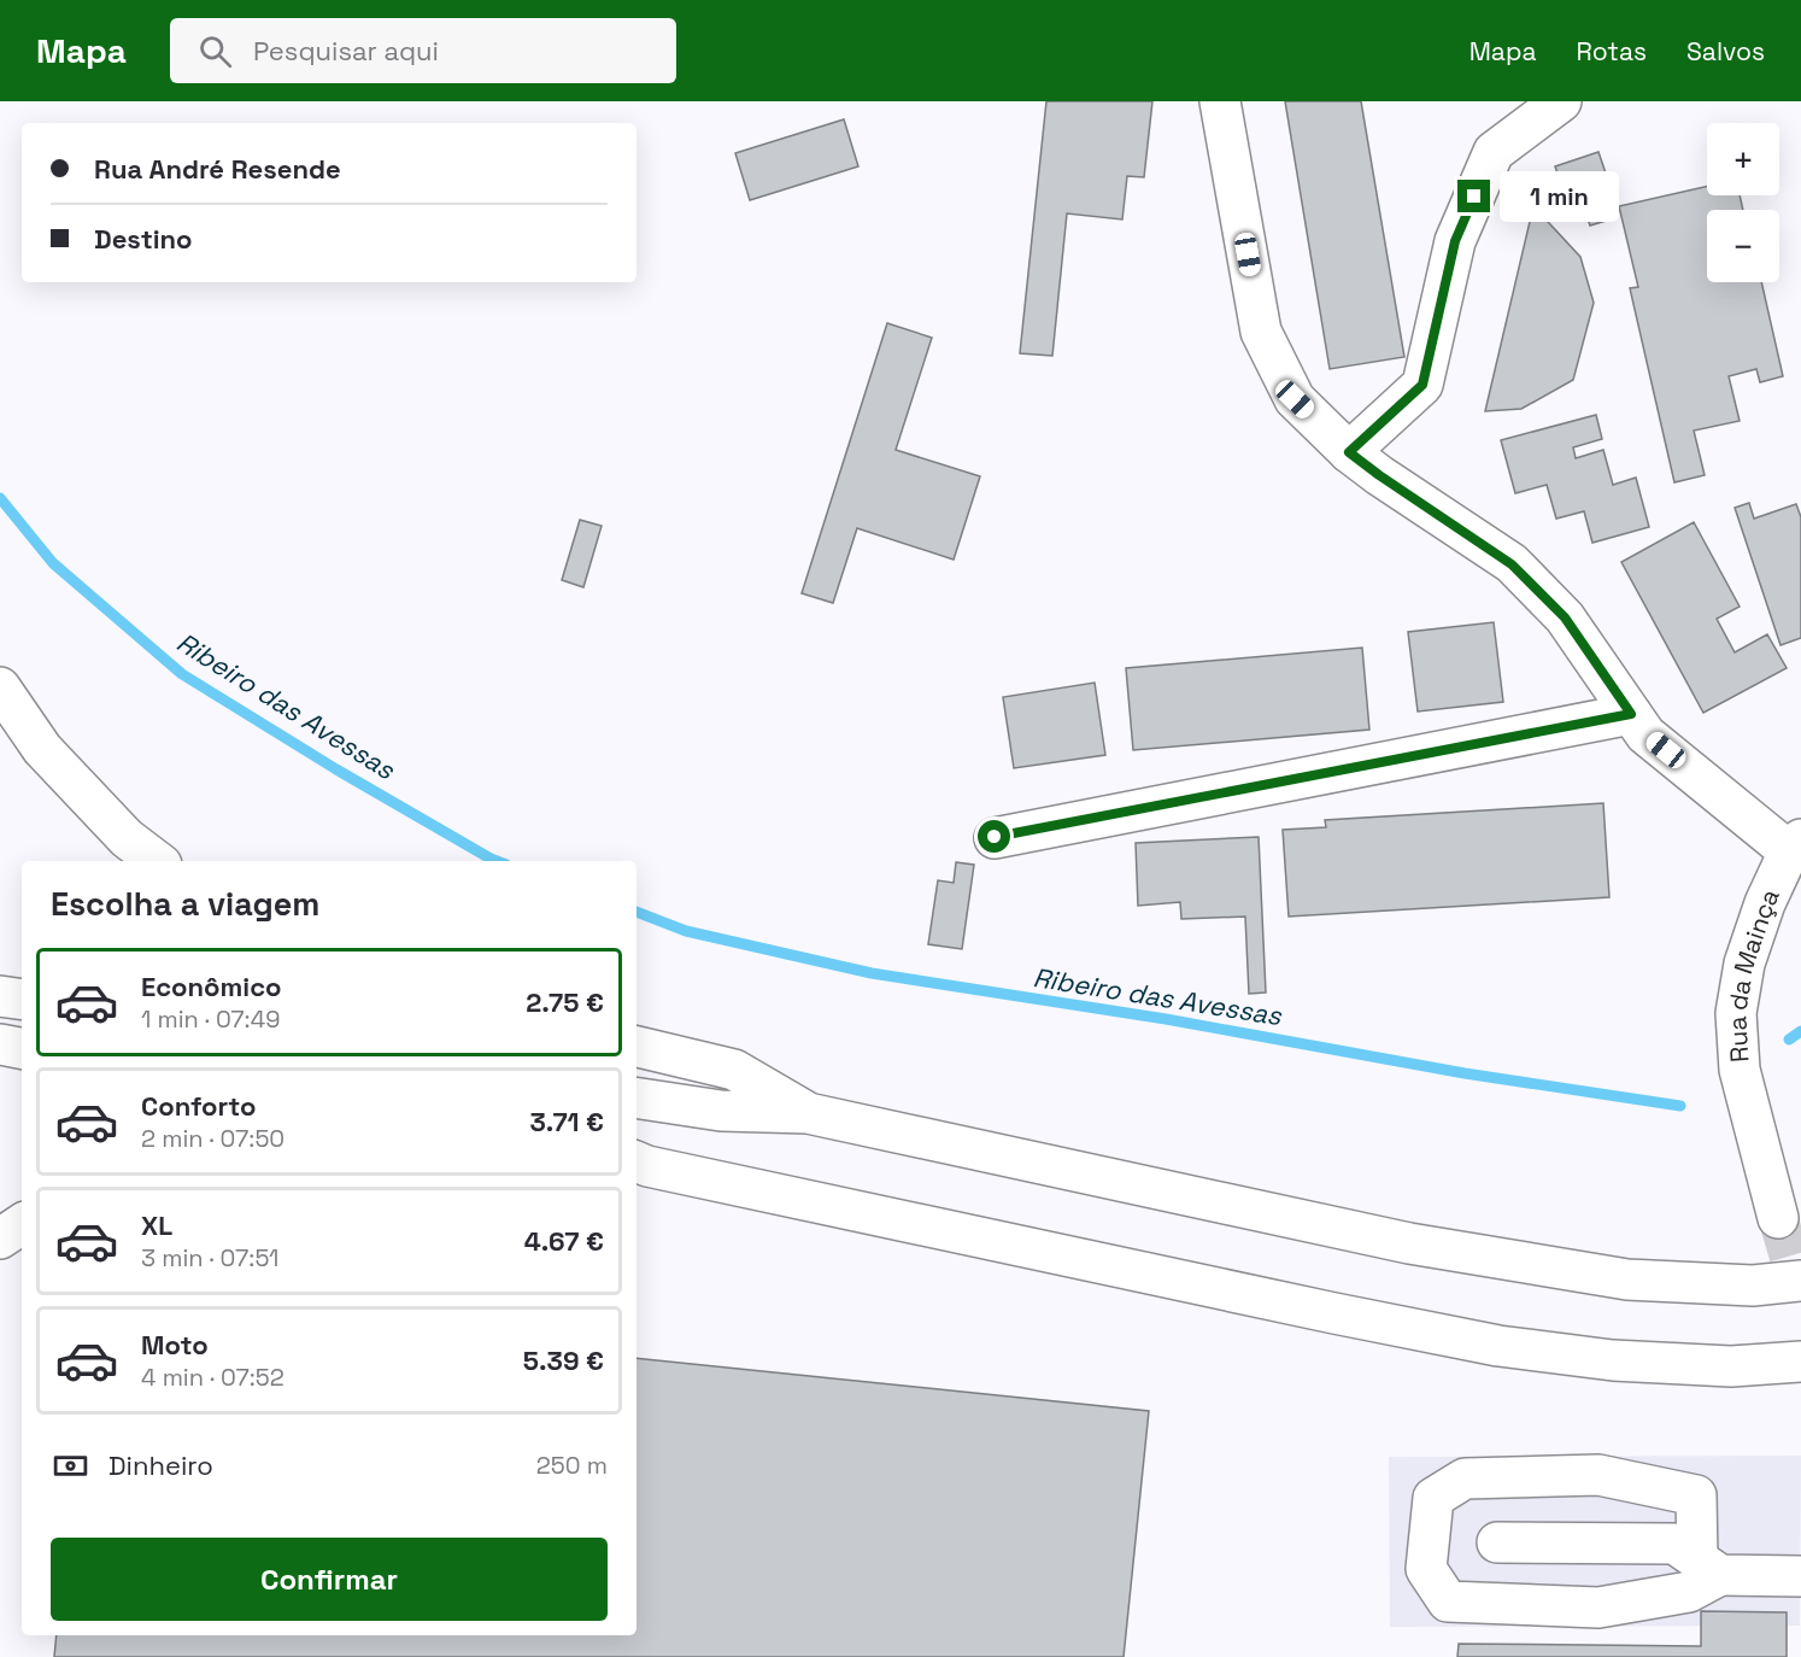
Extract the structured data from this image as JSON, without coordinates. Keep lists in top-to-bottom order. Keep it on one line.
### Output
{"streets":{"main road":["Rua da Mainça"]},"water":["Ribeiro das Avessas"],"page":{"header":"Mapa","search":"Pesquisar aqui","nav":["Mapa","Rotas","Salvos"],"map_buttons":["+","−"],"banner":["Rua André Resende","Destino"],"bubble":"1 min","heading":"Escolha a viagem","list":[{"name":"Econômico","note":"1 min · 07:49","value":"2.75 €"},{"name":"Conforto","note":"2 min · 07:50","value":"3.71 €"},{"name":"XL","note":"3 min · 07:51","value":"4.67 €"},{"name":"Moto","note":"4 min · 07:52","value":"5.39 €"}],"pay":["Dinheiro","250 m"],"buttons":"Confirmar"}}
